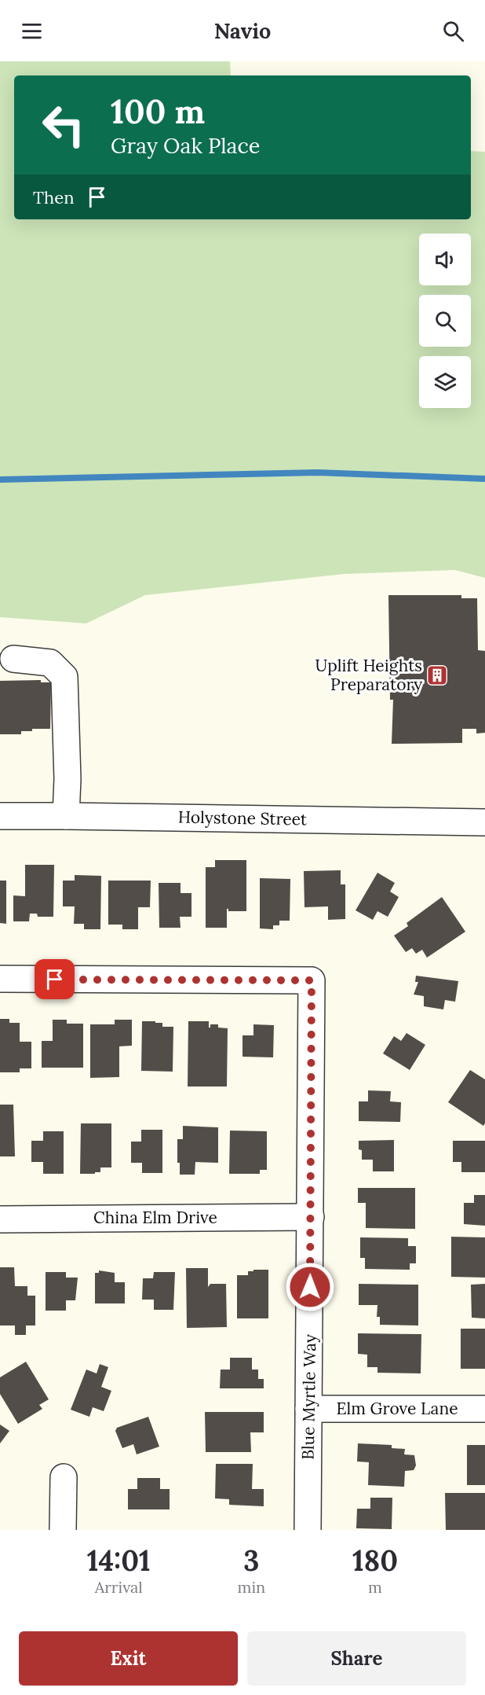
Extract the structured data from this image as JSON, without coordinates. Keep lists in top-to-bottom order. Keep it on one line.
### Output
{"streets":{"street":["Holystone Street","China Elm Drive","Blue Myrtle Way","Elm Grove Lane"]},"crossings":[["China Elm Drive","Blue Myrtle Way"],["Blue Myrtle Way","Elm Grove Lane"]],"places":{"building":["Uplift Heights Preparatory"]},"page":{"header":"Navio","turn":["100 m","Gray Oak Place"],"then":"Then","eta":["14:01","Arrival","3","min","180","m"],"buttons":["Exit","Share"]}}
